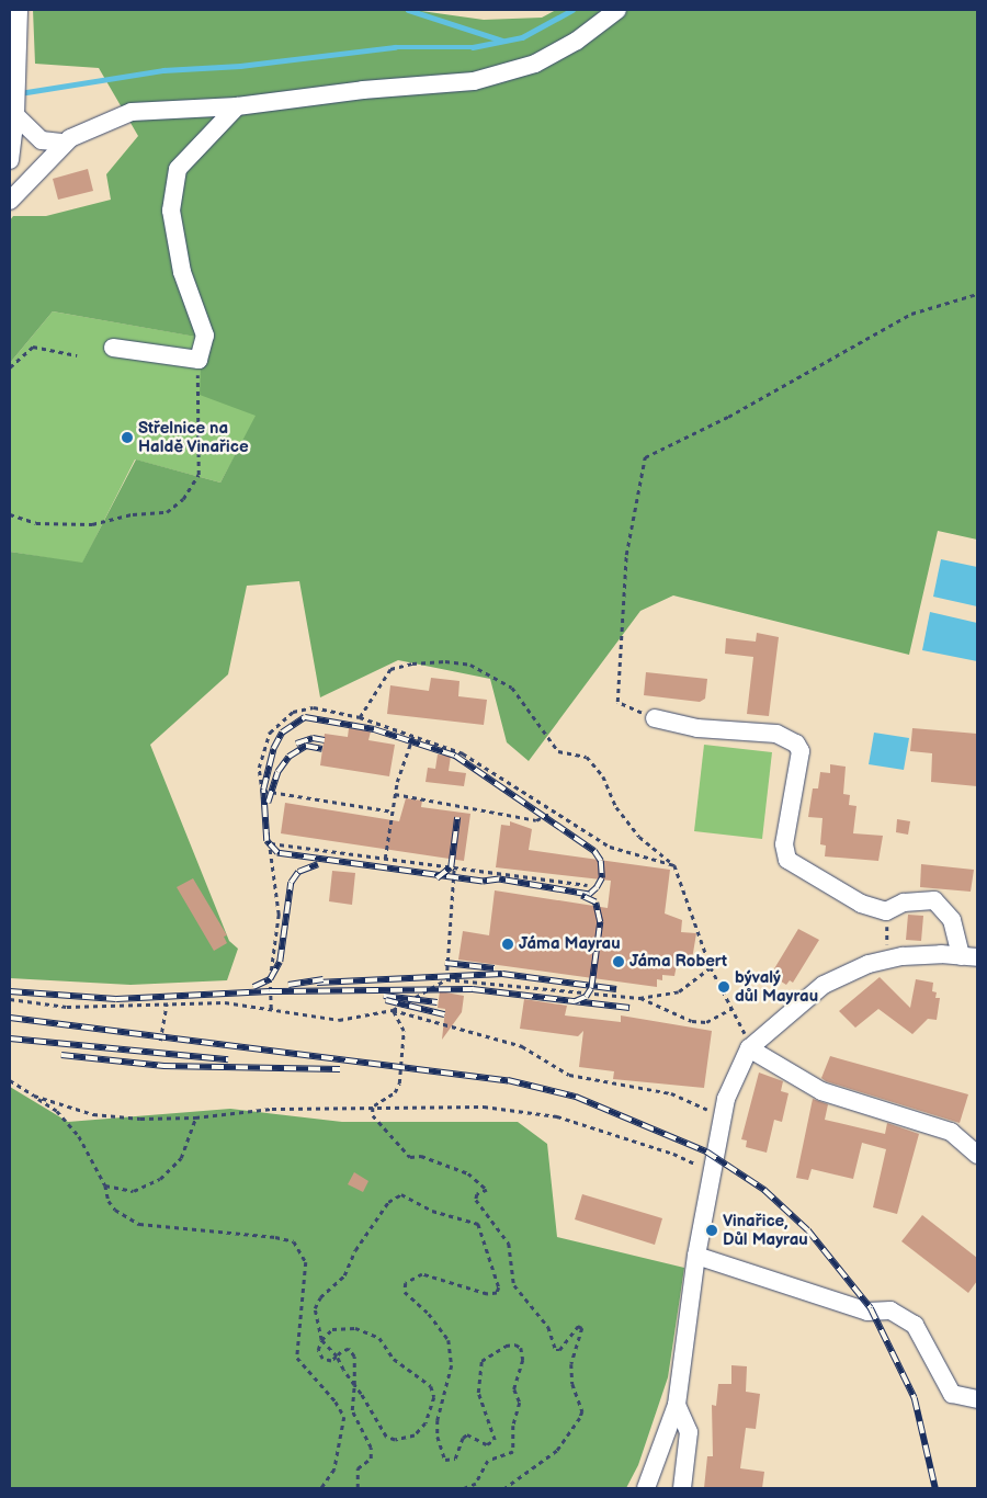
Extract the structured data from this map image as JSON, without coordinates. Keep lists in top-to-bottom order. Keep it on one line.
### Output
{"places":["Střelnice na Haldě Vinařice","Jáma Mayrau","Jáma Robert","bývalý důl Mayrau","Vinařice, Důl Mayrau"]}
